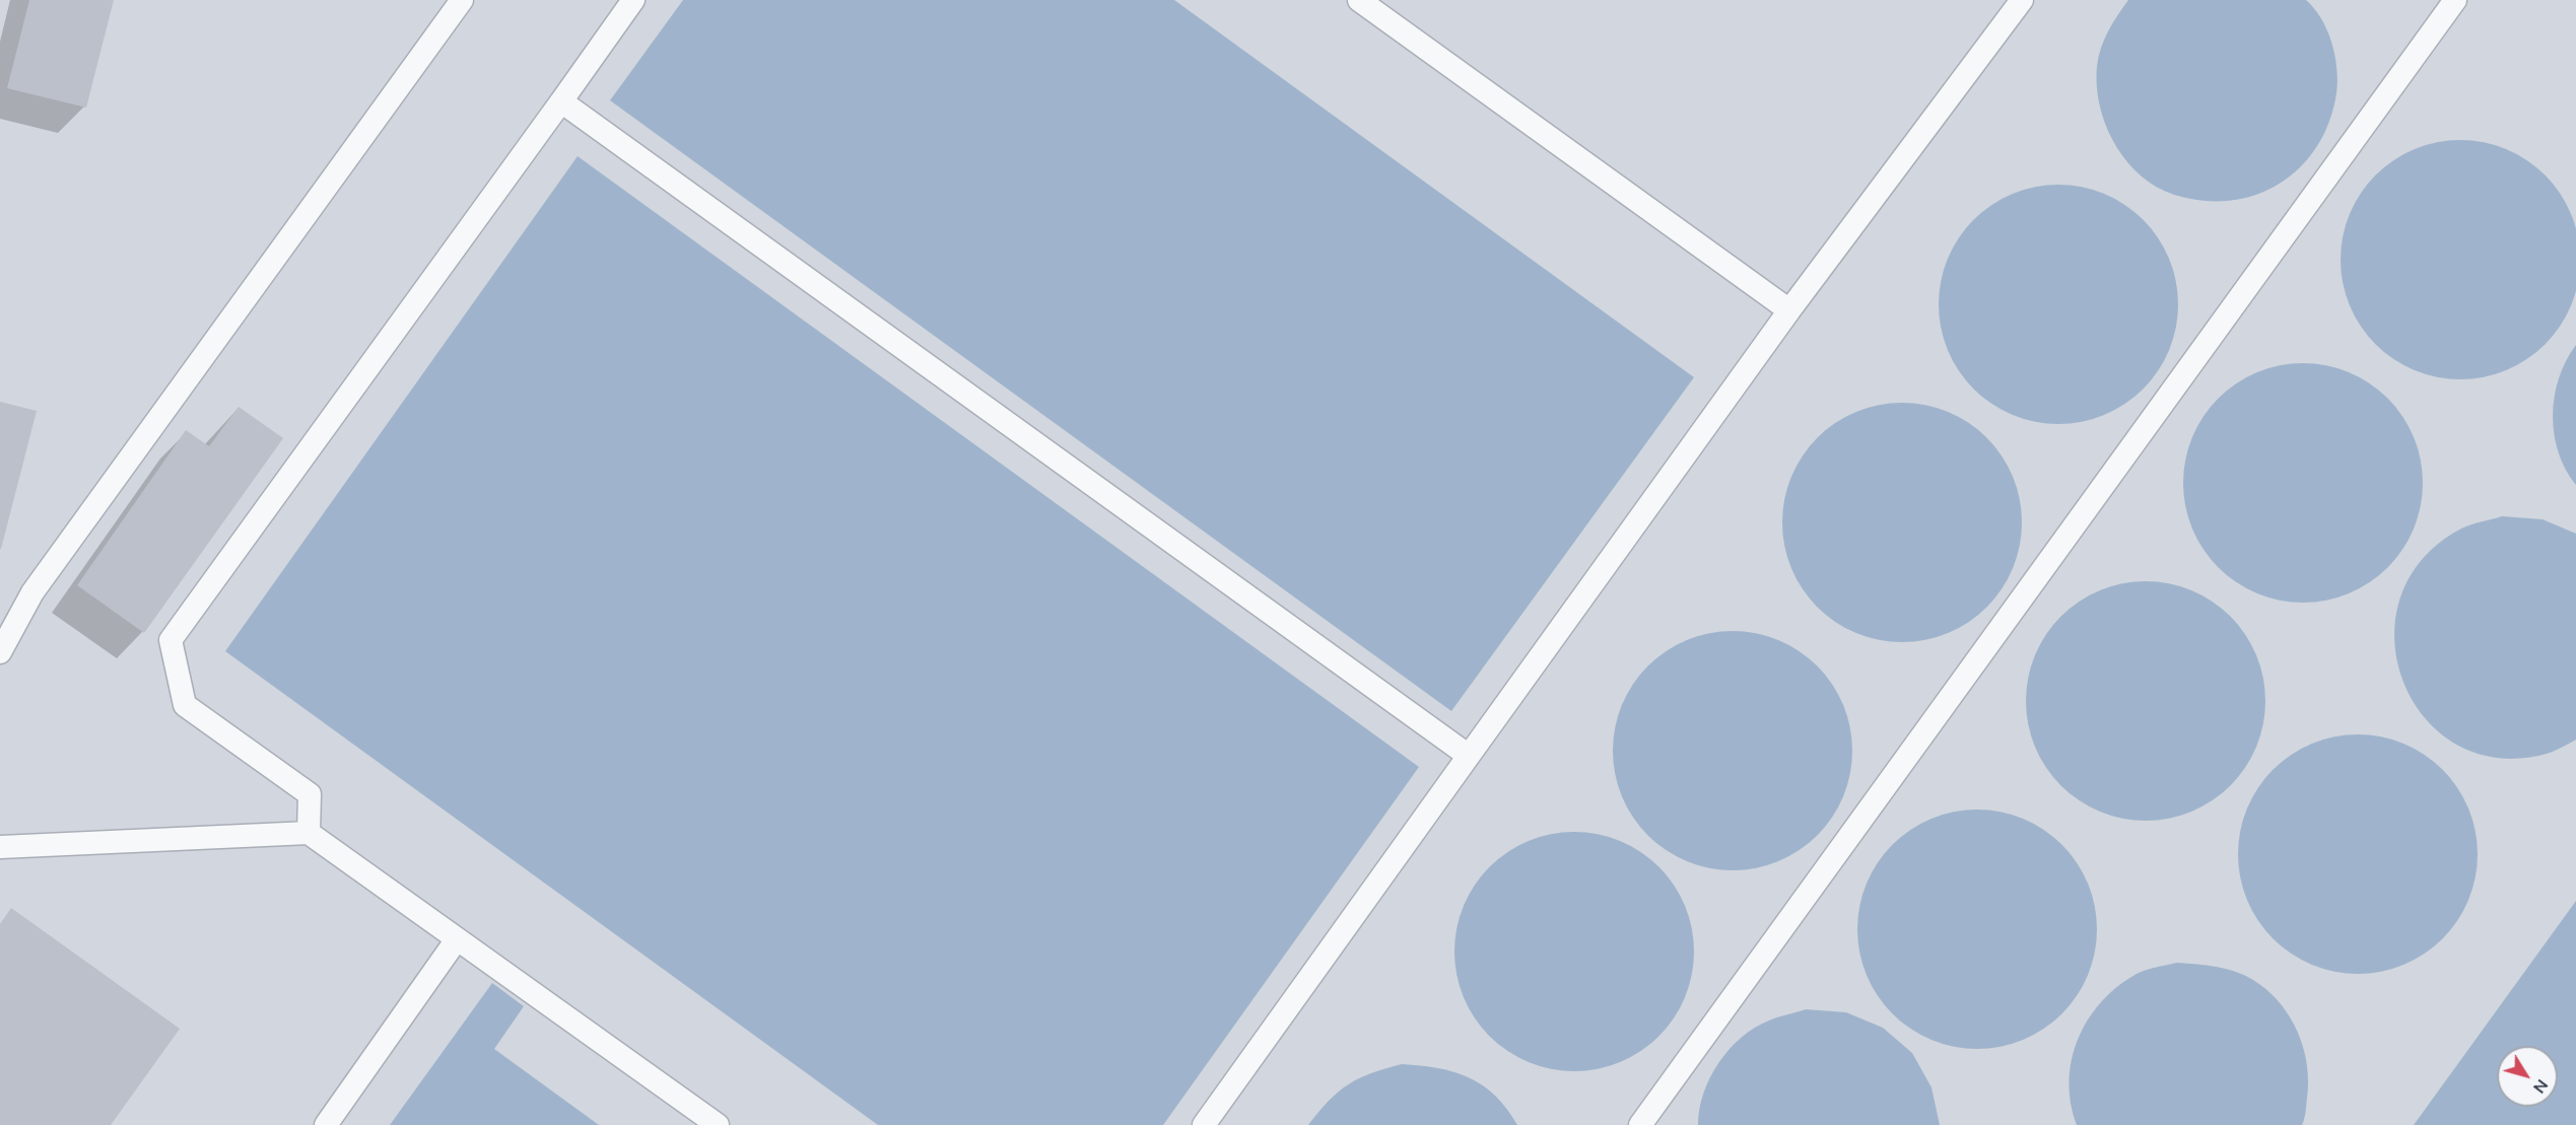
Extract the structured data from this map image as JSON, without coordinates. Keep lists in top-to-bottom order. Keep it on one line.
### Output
{"north":"bottom right"}
